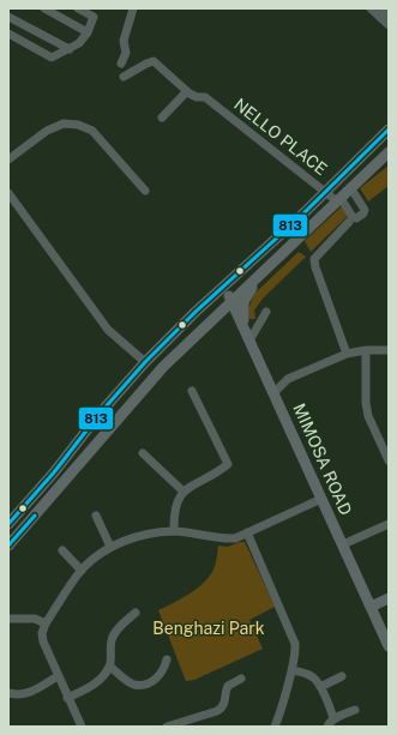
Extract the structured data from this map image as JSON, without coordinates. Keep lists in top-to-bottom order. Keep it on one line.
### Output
{"streets":{"main road":["MIMOSA ROAD"],"street":["NELLO PLACE"]},"parks":["Benghazi Park"],"lines":["transit line 813"]}
